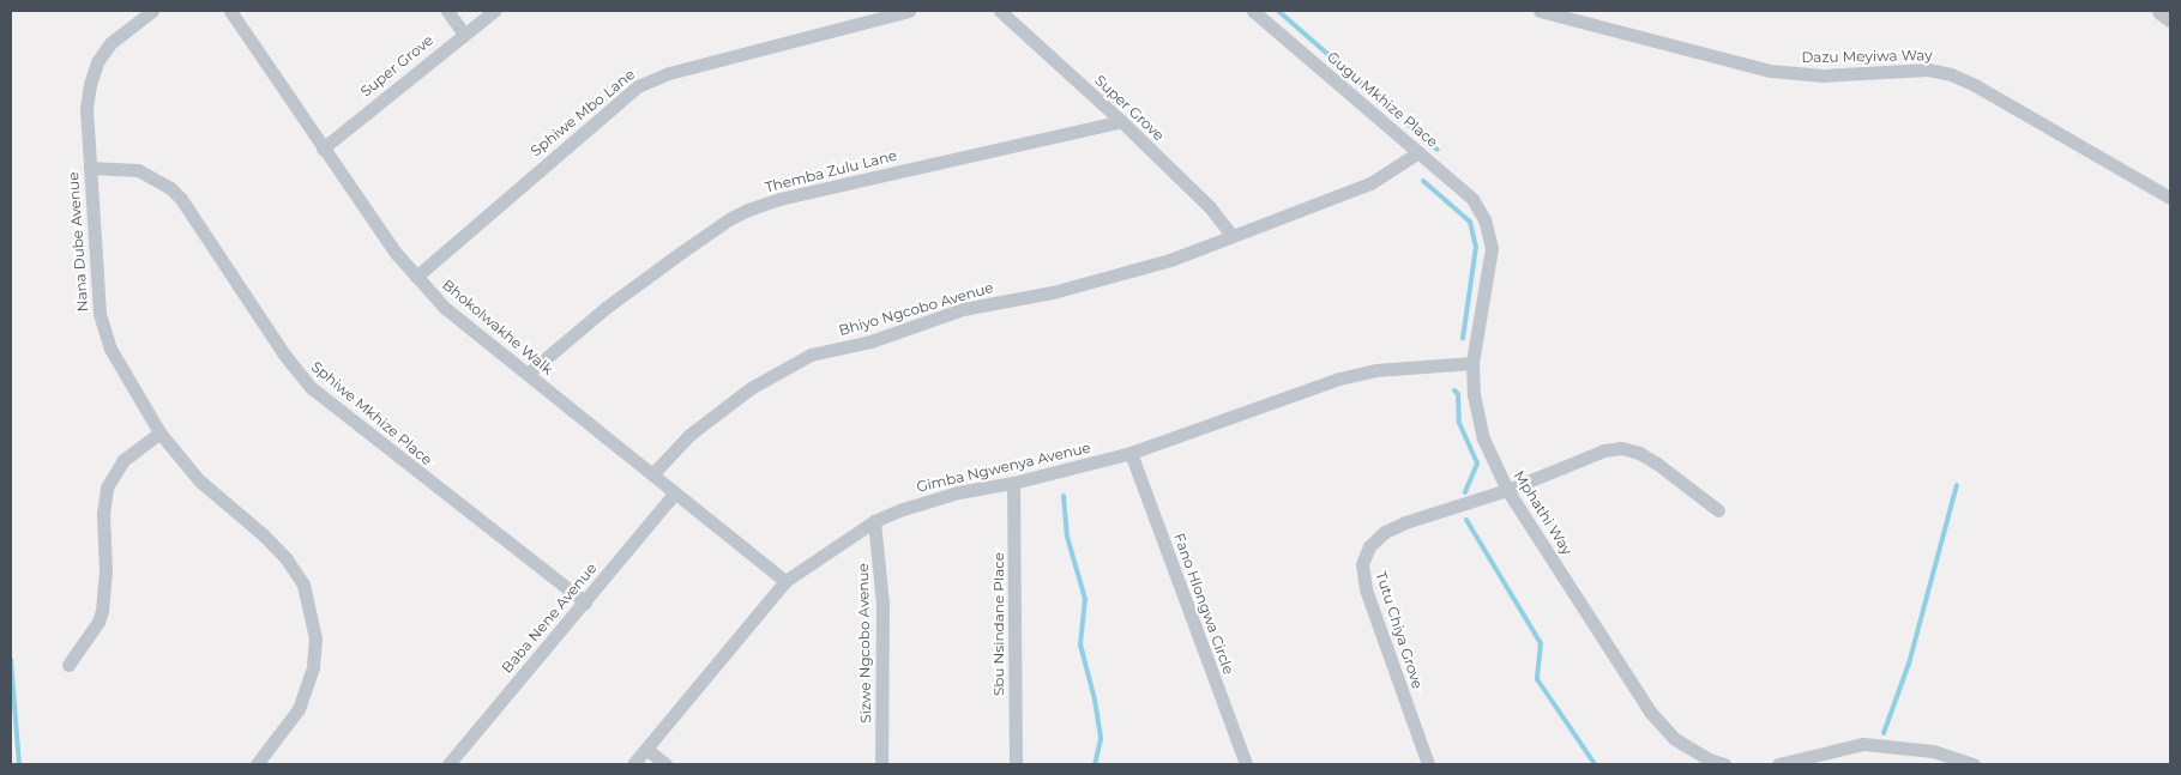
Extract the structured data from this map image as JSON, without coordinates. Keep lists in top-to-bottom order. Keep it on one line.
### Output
{"streets":{"street":["Dazu Meyiwa Way","Super Grove","Gugu Mkhize Place","Sphiwe Mbo Lane","Themba Zulu Lane","Nana Dube Avenue","Bhiyo Ngcobo Avenue","Bhokolwakhe Walk","Sphiwe Mkhize Place","Gimba Ngwenya Avenue","Mphathi Way","Fano Hlongwa Circle","Baba Nene Avenue","Sbu Nsindane Place","Tutu Chiya Grove","Sizwe Ngcobo Avenue"]},"crossings":[["Super Grove","Themba Zulu Lane"],["Super Grove","Bhiyo Ngcobo Avenue"],["Super Grove","Bhokolwakhe Walk"],["Gugu Mkhize Place","Bhiyo Ngcobo Avenue"],["Gugu Mkhize Place","Mphathi Way"],["Sphiwe Mbo Lane","Bhokolwakhe Walk"],["Themba Zulu Lane","Bhokolwakhe Walk"],["Nana Dube Avenue","Sphiwe Mkhize Place"],["Bhiyo Ngcobo Avenue","Bhokolwakhe Walk"],["Bhokolwakhe Walk","Gimba Ngwenya Avenue"],["Bhokolwakhe Walk","Baba Nene Avenue"],["Sphiwe Mkhize Place","Baba Nene Avenue"],["Gimba Ngwenya Avenue","Mphathi Way"],["Gimba Ngwenya Avenue","Fano Hlongwa Circle"],["Gimba Ngwenya Avenue","Sbu Nsindane Place"],["Gimba Ngwenya Avenue","Sizwe Ngcobo Avenue"],["Mphathi Way","Tutu Chiya Grove"]]}
